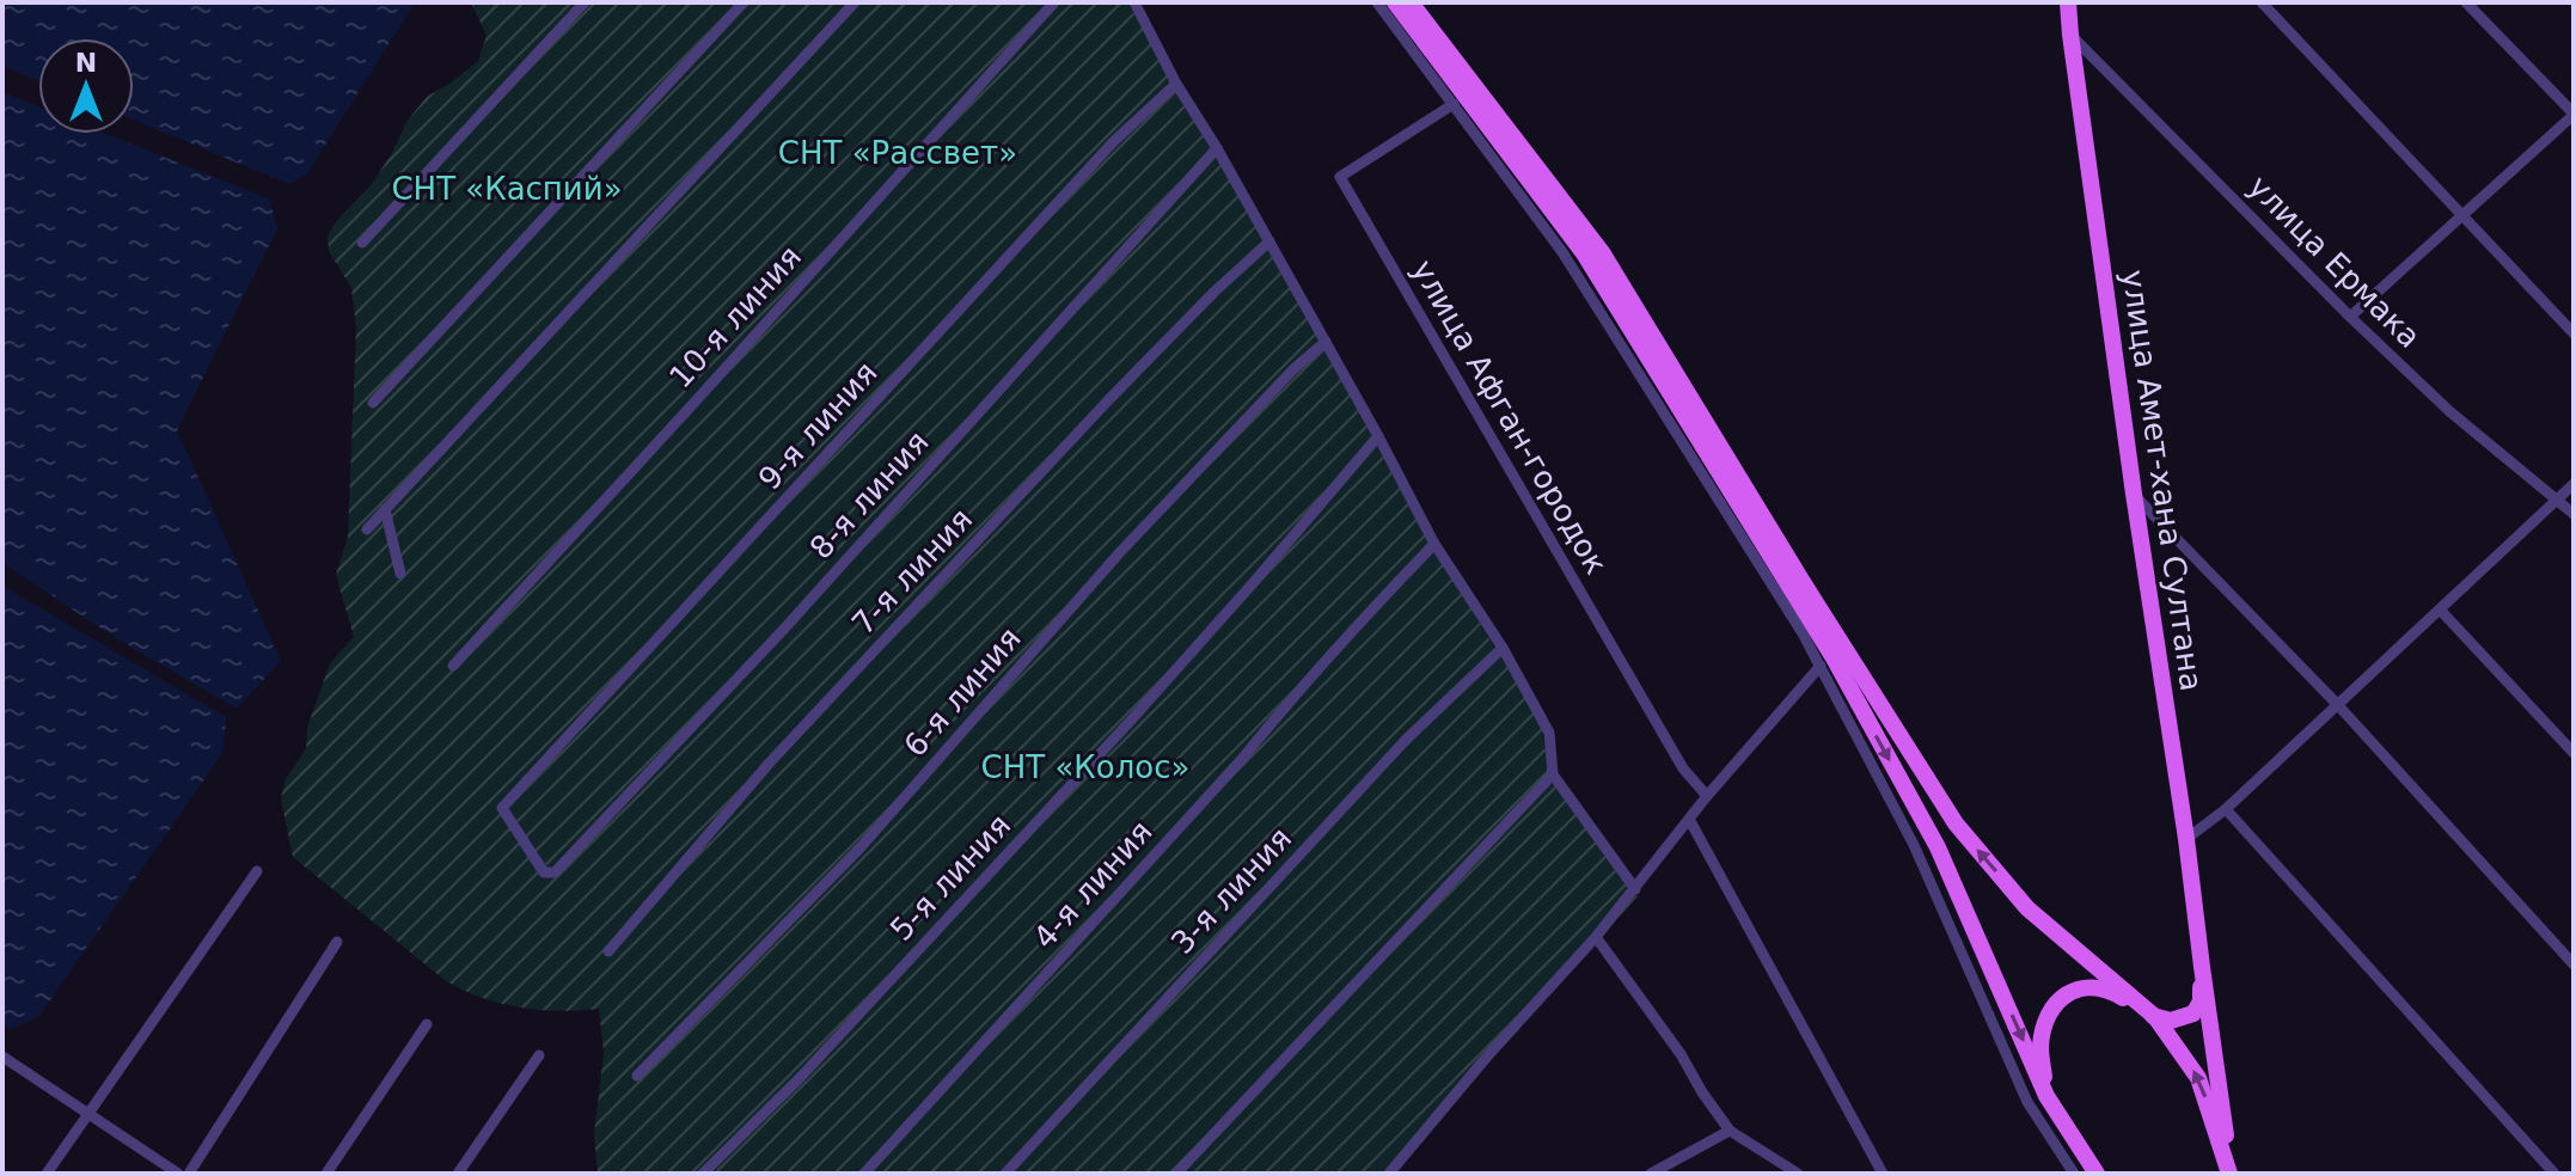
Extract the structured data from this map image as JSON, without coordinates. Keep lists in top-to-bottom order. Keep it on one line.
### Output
{"streets":{"main road":["улица Амет-хана Султана"],"street":["улица Ермака","10-я линия","улица Афган-городок","9-я линия","8-я линия","7-я линия","6-я линия","5-я линия","4-я линия","3-я линия"]},"crossings":[["улица Ермака","улица Амет-хана Султана"],["9-я линия","8-я линия"]],"parks":["СНТ «Рассвет»","СНТ «Каспий»","СНТ «Колос»"],"north":"top"}
